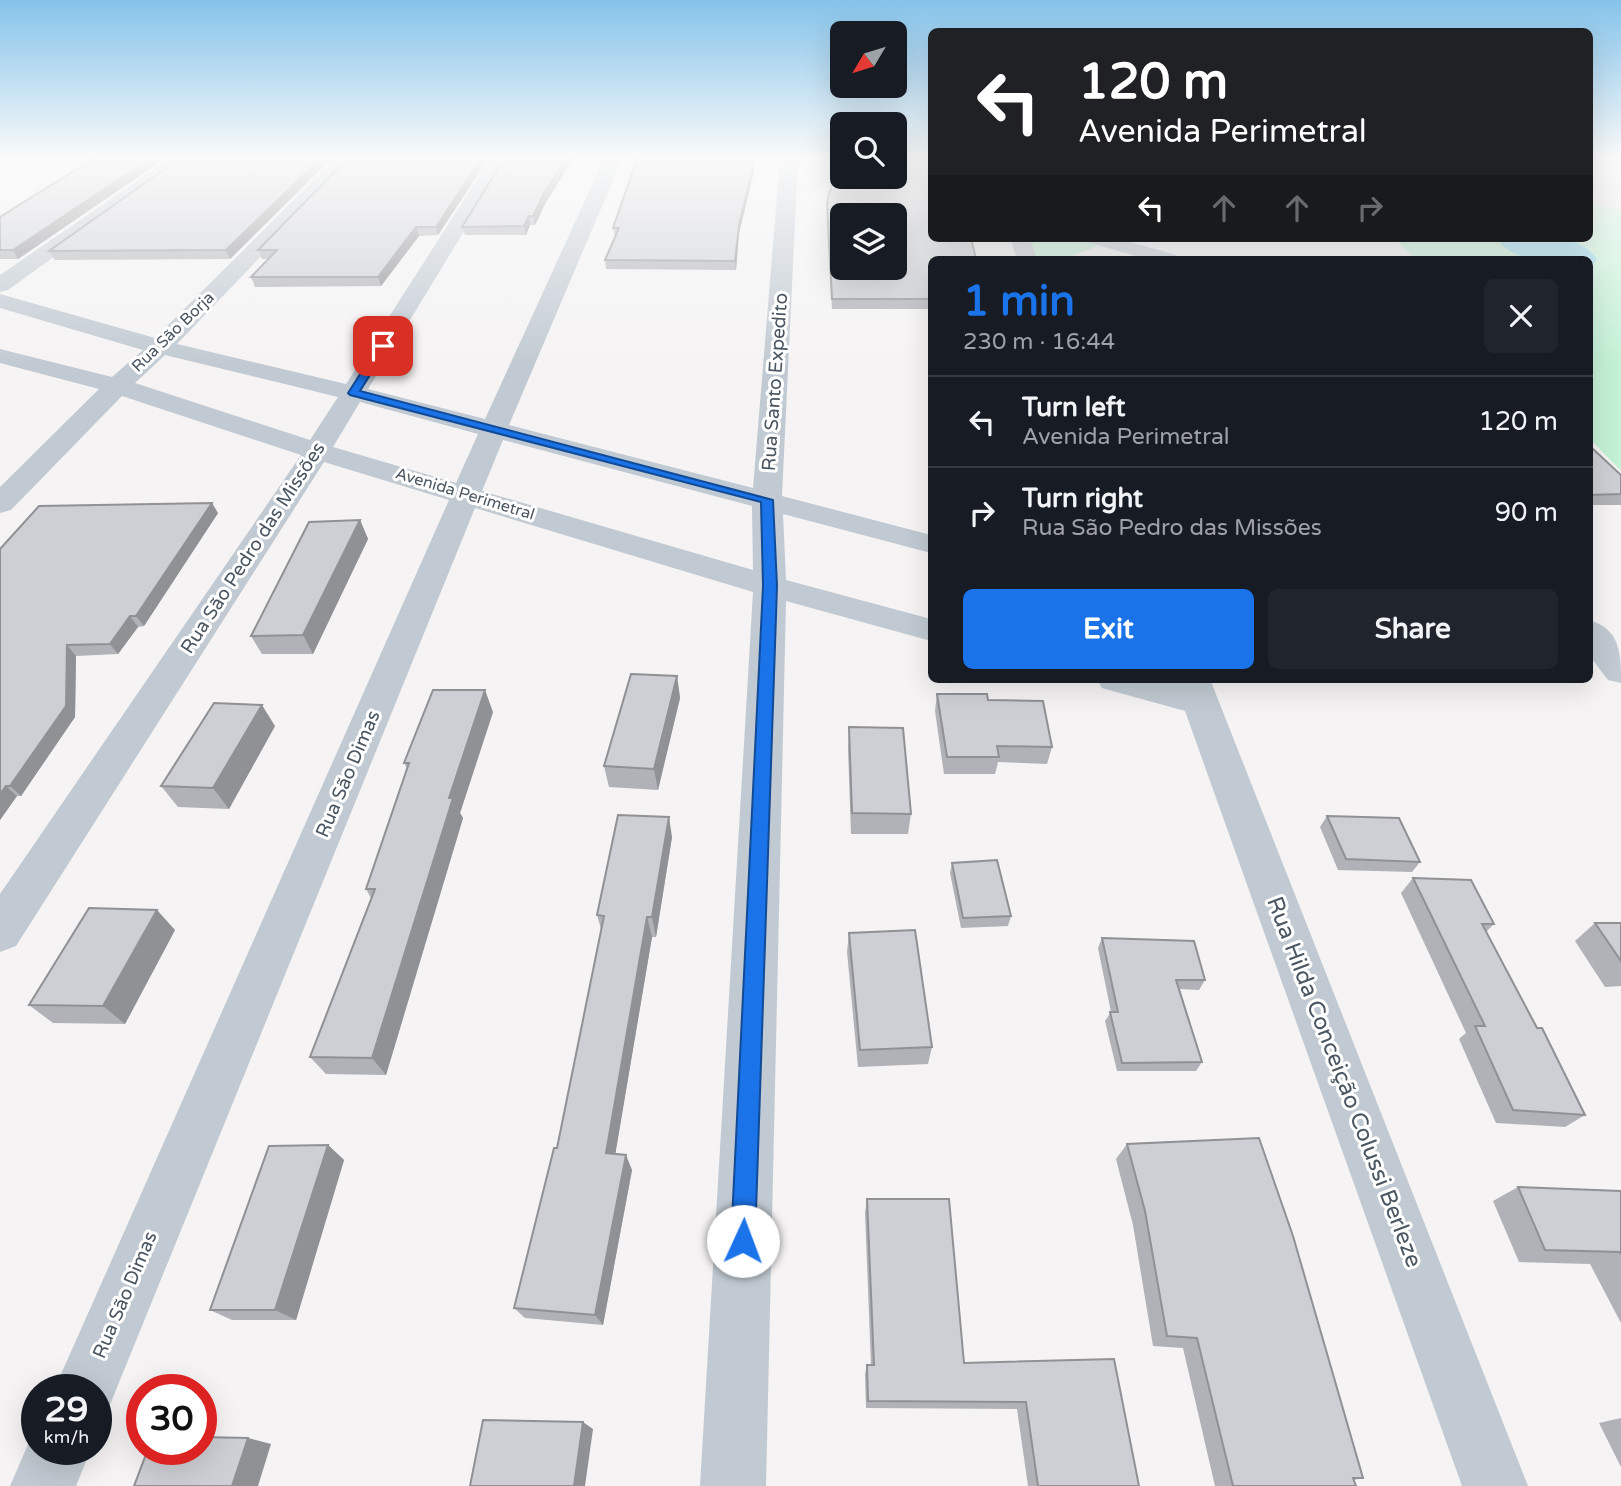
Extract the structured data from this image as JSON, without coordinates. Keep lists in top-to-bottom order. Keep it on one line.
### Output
{"streets":{"street":["Rua São Borja","Rua Santo Expedito","Avenida Perimetral","Rua São Pedro das Missões","Rua São Dimas","Rua Hilda Conceição Colussi Berleze"]},"crossings":[["Rua São Borja","Avenida Perimetral"],["Rua Santo Expedito","Avenida Perimetral"],["Avenida Perimetral","Rua São Pedro das Missões"],["Avenida Perimetral","Rua São Dimas"]],"north":"bottom left","page":{"turn":["120 m","Avenida Perimetral"],"heading":["1 min","230 m · 16:44"],"list":[{"name":"Turn left","note":"Avenida Perimetral","value":"120 m"},{"name":"Turn right","note":"Rua São Pedro das Missões","value":"90 m"}],"buttons":["Exit","Share"],"speed":"29 km/h","limit":"30"}}
